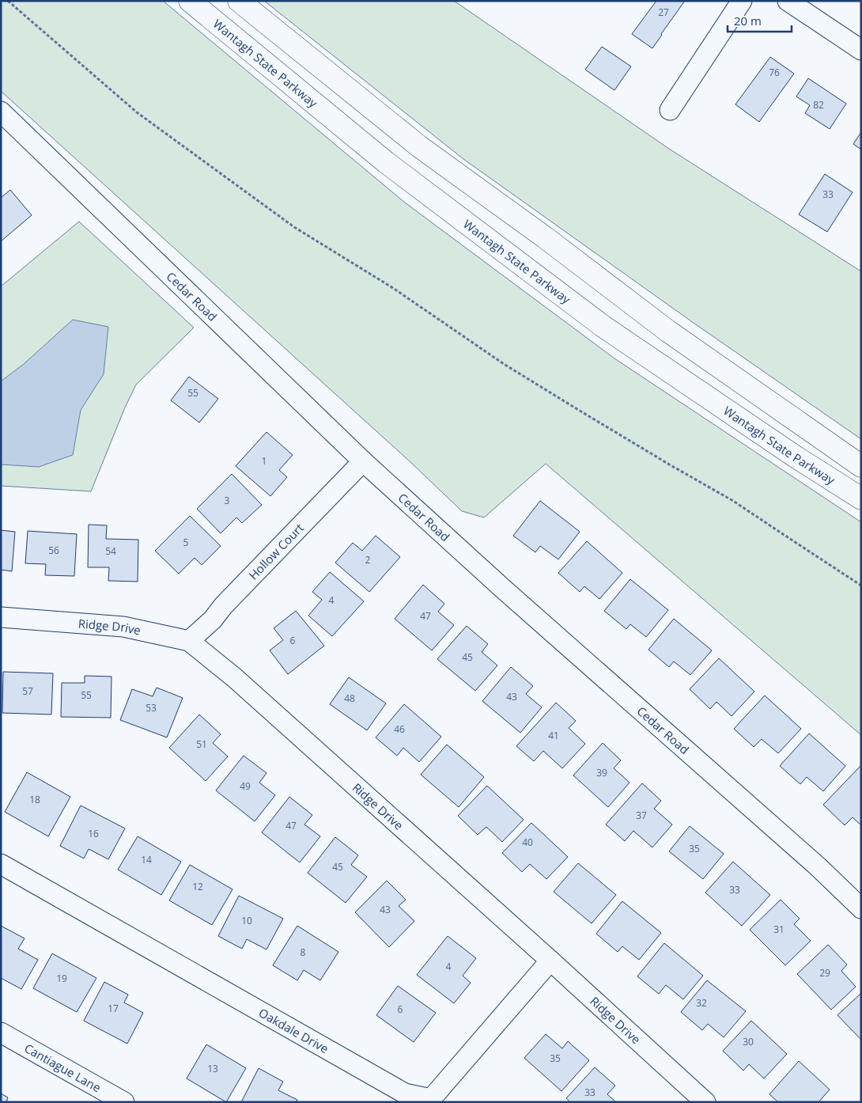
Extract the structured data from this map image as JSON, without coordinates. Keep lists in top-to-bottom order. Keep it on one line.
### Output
{"streets":{"highway":["Wantagh State Parkway"],"street":["Cedar Road","Hollow Court","Ridge Drive","Oakdale Drive","Cantiague Lane"]},"crossings":[["Cedar Road","Hollow Court"],["Hollow Court","Ridge Drive"],["Ridge Drive","Oakdale Drive"]],"house_numbers":["27","76","82","33","55","1","3","5","56","54","2","4","47","6","45","57","55","43","48","53","46","41","51","39","49","18","37","47","16","40","35","14","45","12","33","43","10","31","8","4","29","19","32","17","6","30","35","13","33"],"scale_bar":"20 m"}
